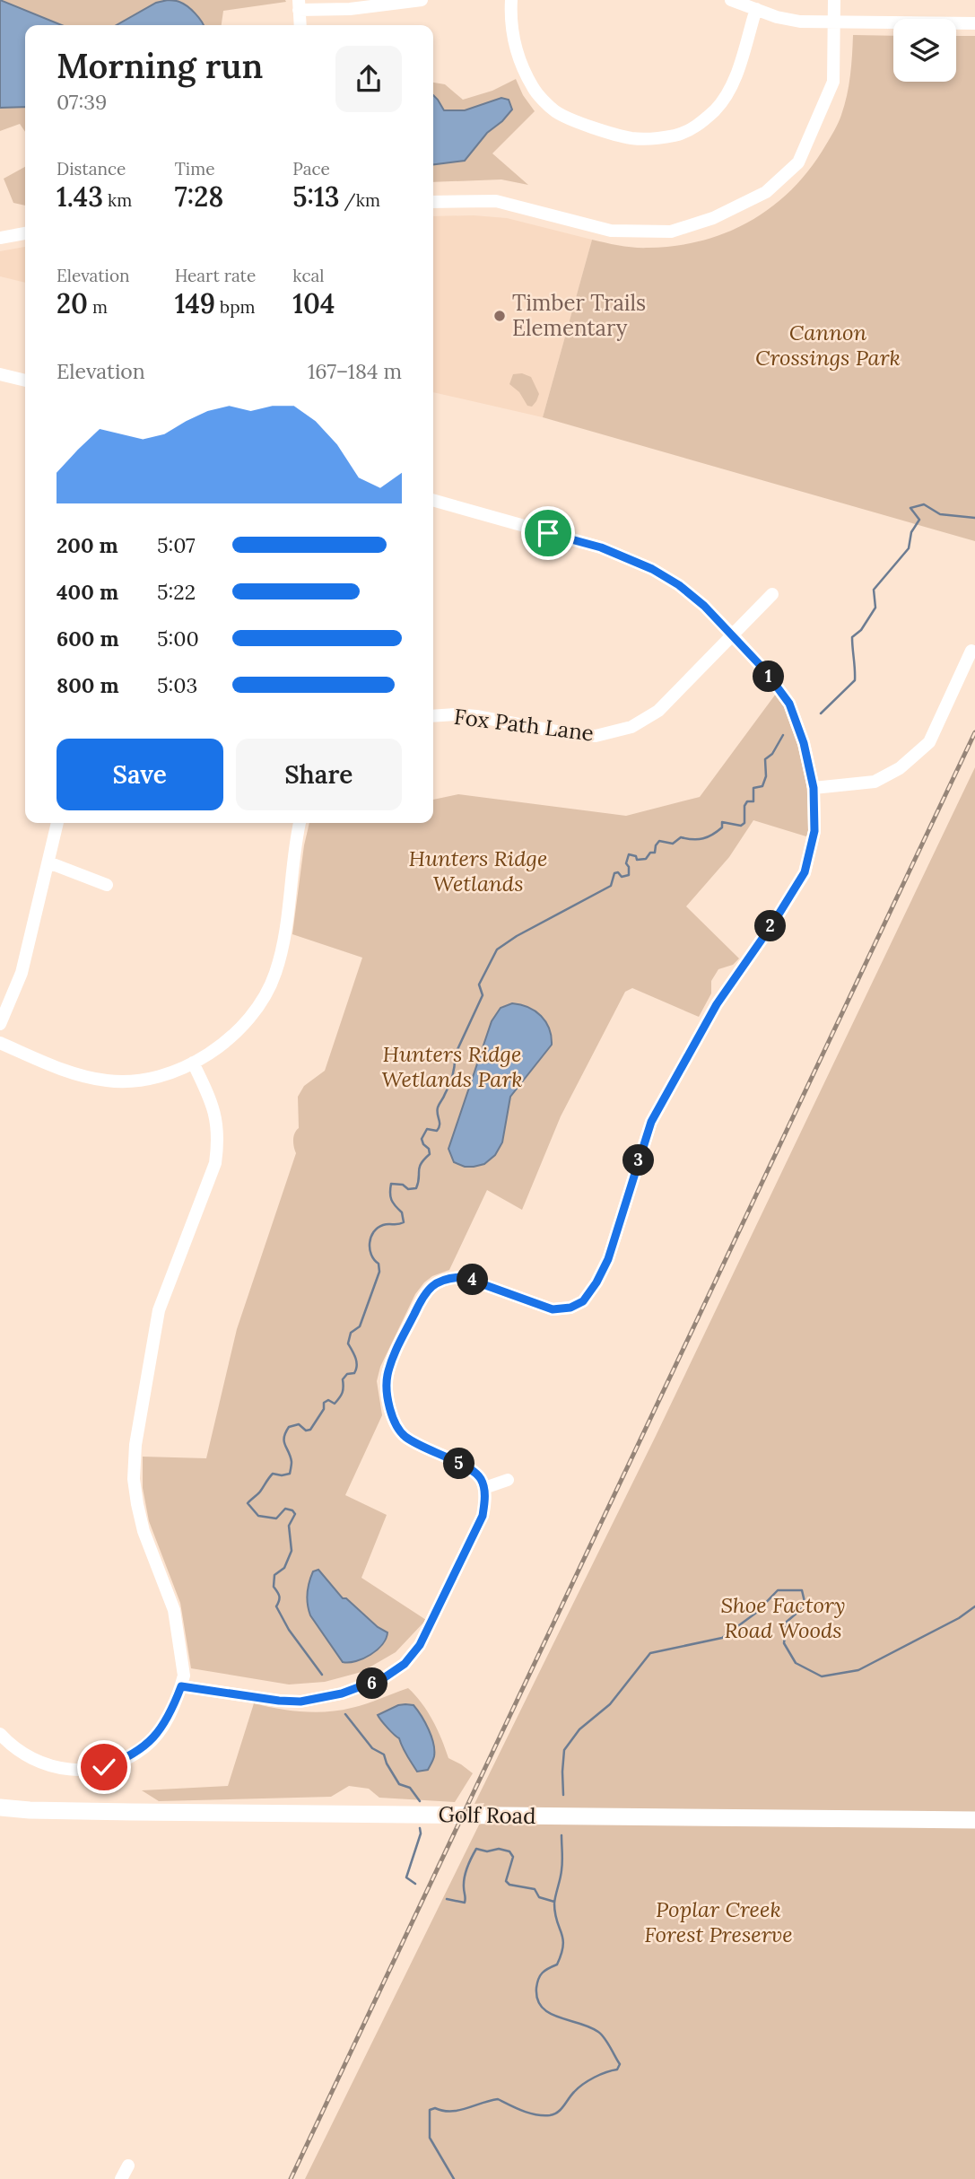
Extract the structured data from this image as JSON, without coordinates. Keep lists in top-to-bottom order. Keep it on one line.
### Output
{"streets":{"main road":["Golf Road"],"street":["Fox Path Lane"]},"parks":["Cannon Crossings Park","Hunters Ridge Wetlands","Hunters Ridge Wetlands Park","Shoe Factory Road Woods","Poplar Creek Forest Preserve"],"places":["Timber Trails Elementary"],"page":{"heading":["Morning run","07:39"],"stats":[["Distance","1.43 km"],["Time","7:28"],["Pace","5:13 /km"],["Elevation","20 m"],["Heart rate","149 bpm"],["kcal","104"]],"chart":["Elevation","167–184 m"],"list":[{"name":"200 m","note":"5:07"},{"name":"400 m","note":"5:22"},{"name":"600 m","note":"5:00"},{"name":"800 m","note":"5:03"}],"pins":["1","2","3","4","5","6"],"buttons":["Save","Share"]}}
